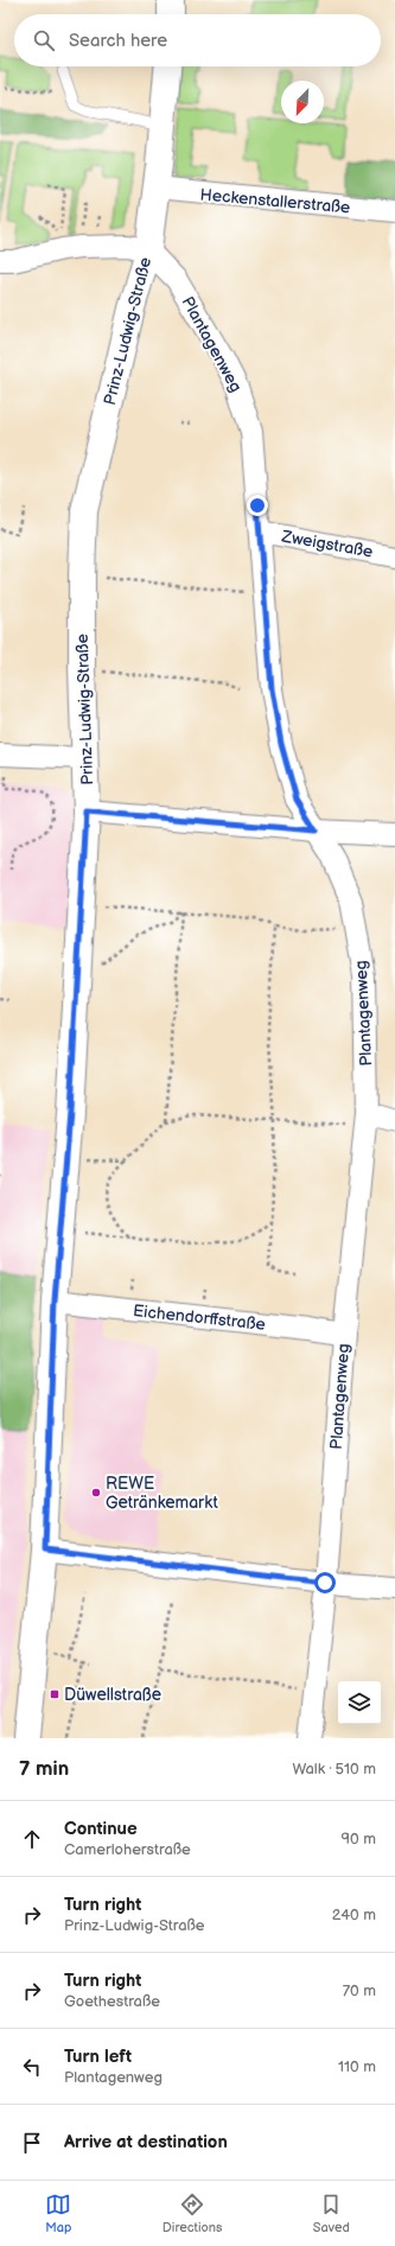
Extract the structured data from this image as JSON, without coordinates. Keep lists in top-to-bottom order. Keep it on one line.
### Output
{"streets":{"street":["Heckenstallerstraße","Prinz-Ludwig-Straße","Plantagenweg","Zweigstraße","Eichendorffstraße"]},"crossings":[["Heckenstallerstraße","Prinz-Ludwig-Straße"],["Prinz-Ludwig-Straße","Plantagenweg"],["Prinz-Ludwig-Straße","Eichendorffstraße"],["Plantagenweg","Zweigstraße"],["Plantagenweg","Eichendorffstraße"]],"places":{"other":["REWE Getränkemarkt"],"transit":["Düwellstraße"]},"north":"bottom left","page":{"search":"Search here","heading":["7 min","Walk · 510 m"],"list":[["Continue","Camerloherstraße","90 m"],["Turn right","Prinz-Ludwig-Straße","240 m"],["Turn right","Goethestraße","70 m"],["Turn left","Plantagenweg","110 m"],"Arrive at destination"],"nav":["Map","Directions","Saved"]}}
